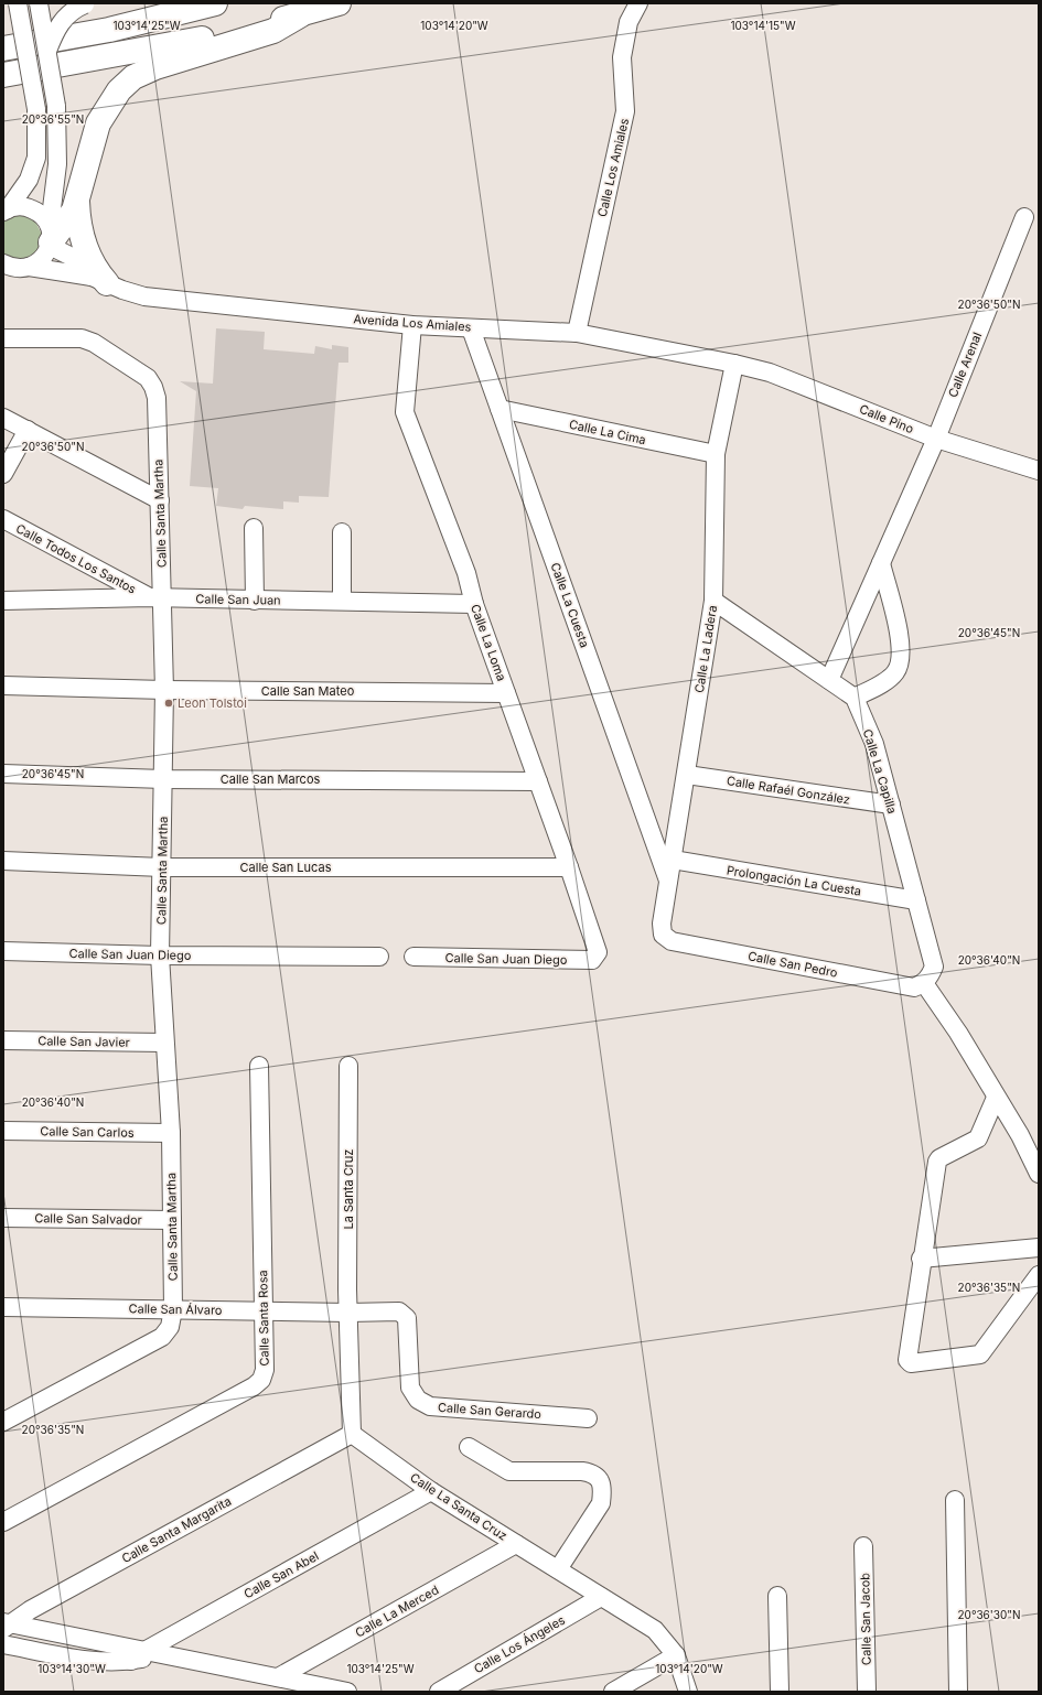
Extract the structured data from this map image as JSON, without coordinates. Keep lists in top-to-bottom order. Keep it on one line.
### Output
{"streets":{"street":["Calle Los Amiales","Avenida Los Amiales","Calle Arenal","Calle Pino","Calle La Cima","Calle Santa Martha","Calle Todos Los Santos","Calle San Juan","Calle La Cuesta","Calle La Loma","Calle La Ladera","Calle San Mateo","Calle La Capilla","Calle San Marcos","Calle Rafaél González","Calle San Lucas","Prolongación La Cuesta","Calle San Juan Diego","Calle San Pedro","Calle San Javier","Calle San Carlos","La Santa Cruz","Calle San Salvador","Calle San Álvaro","Calle Santa Rosa","Calle San Gerardo","Calle La Santa Cruz","Calle Santa Margarita","Calle San Abel","Calle La Merced","Calle San Jacob","Calle Los Ángeles"]},"crossings":[["Calle Los Amiales","Avenida Los Amiales"],["Avenida Los Amiales","Calle Pino"],["Avenida Los Amiales","Calle La Cuesta"],["Avenida Los Amiales","Calle La Loma"],["Avenida Los Amiales","Calle La Ladera"],["Calle Arenal","Calle Pino"],["Calle Pino","Calle La Ladera"],["Calle La Cima","Calle La Cuesta"],["Calle La Cima","Calle La Ladera"],["Calle Santa Martha","Calle Todos Los Santos"],["Calle Santa Martha","Calle San Juan"],["Calle Santa Martha","Calle San Mateo"],["Calle Santa Martha","Calle San Marcos"],["Calle Santa Martha","Calle San Lucas"],["Calle Santa Martha","Calle San Juan Diego"],["Calle Santa Martha","Calle San Javier"],["Calle Santa Martha","Calle San Carlos"],["Calle Santa Martha","Calle San Salvador"],["Calle Santa Martha","Calle San Álvaro"],["Calle Todos Los Santos","Calle San Juan"],["Calle San Juan","Calle La Loma"],["Calle La Cuesta","Calle La Ladera"],["Calle La Loma","Calle San Mateo"],["Calle La Loma","Calle San Marcos"],["Calle La Loma","Calle San Lucas"],["Calle La Loma","Calle San Juan Diego"],["Calle La Ladera","Calle Rafaél González"],["Calle La Ladera","Prolongación La Cuesta"],["Calle La Ladera","Calle San Pedro"],["Calle La Capilla","Calle Rafaél González"],["Calle La Capilla","Prolongación La Cuesta"],["Calle La Capilla","Calle San Pedro"],["La Santa Cruz","Calle San Álvaro"],["Calle San Álvaro","Calle Santa Rosa"],["Calle San Álvaro","Calle San Gerardo"],["Calle La Santa Cruz","Calle Santa Margarita"],["Calle La Santa Cruz","Calle San Abel"],["Calle La Santa Cruz","Calle La Merced"],["Calle La Santa Cruz","Calle Los Ángeles"]],"places":["Leon Tolstoi"],"coordinates":["103°14'25\"W","103°14'20\"W","103°14'15\"W","20°36'55\"N","20°36'50\"N","20°36'45\"N","20°36'40\"N","20°36'35\"N","20°36'30\"N","103°14'30\"W"]}
